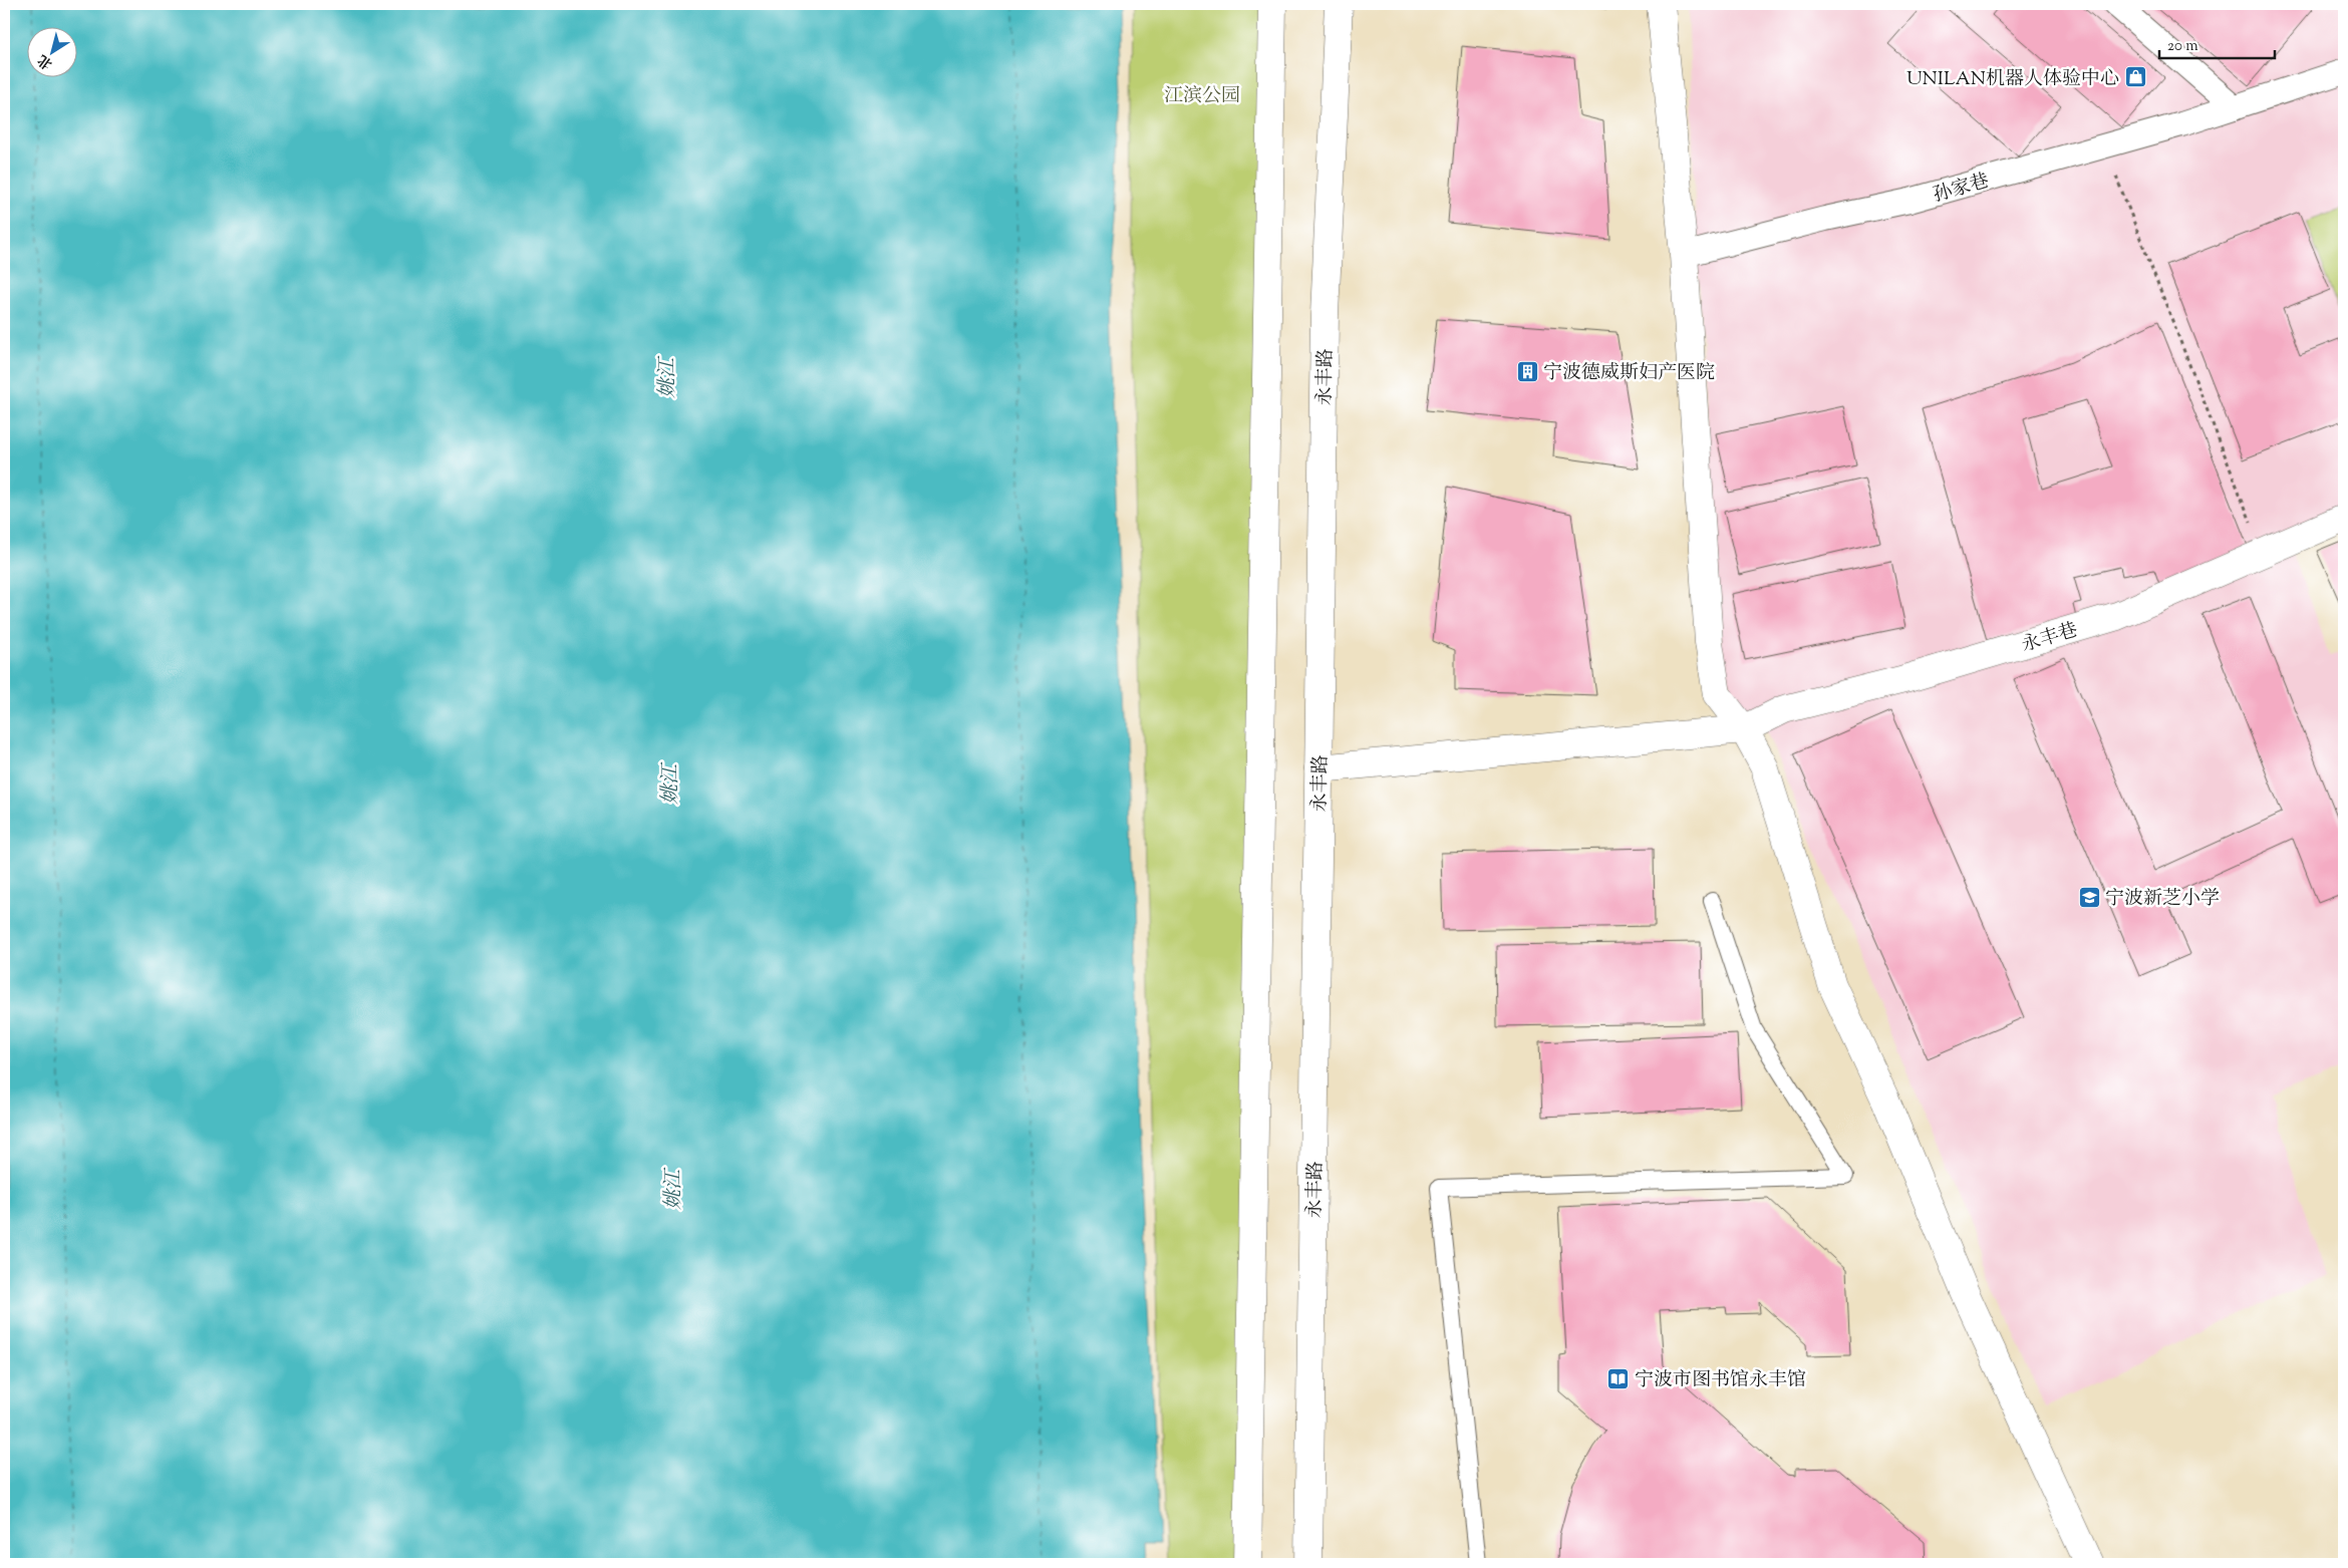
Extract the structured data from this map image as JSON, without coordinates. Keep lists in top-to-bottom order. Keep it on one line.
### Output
{"streets":{"main road":["永丰路","永丰巷"],"street":["孙家巷"]},"water":["姚江"],"parks":["江滨公园"],"places":{"shop":["UNILAN机器人体验中心"],"building":["宁波德威斯妇产医院"],"school or university":["宁波新芝小学"],"library":["宁波市图书馆永丰馆"]},"scale_bar":"20 m","north":"bottom left"}
